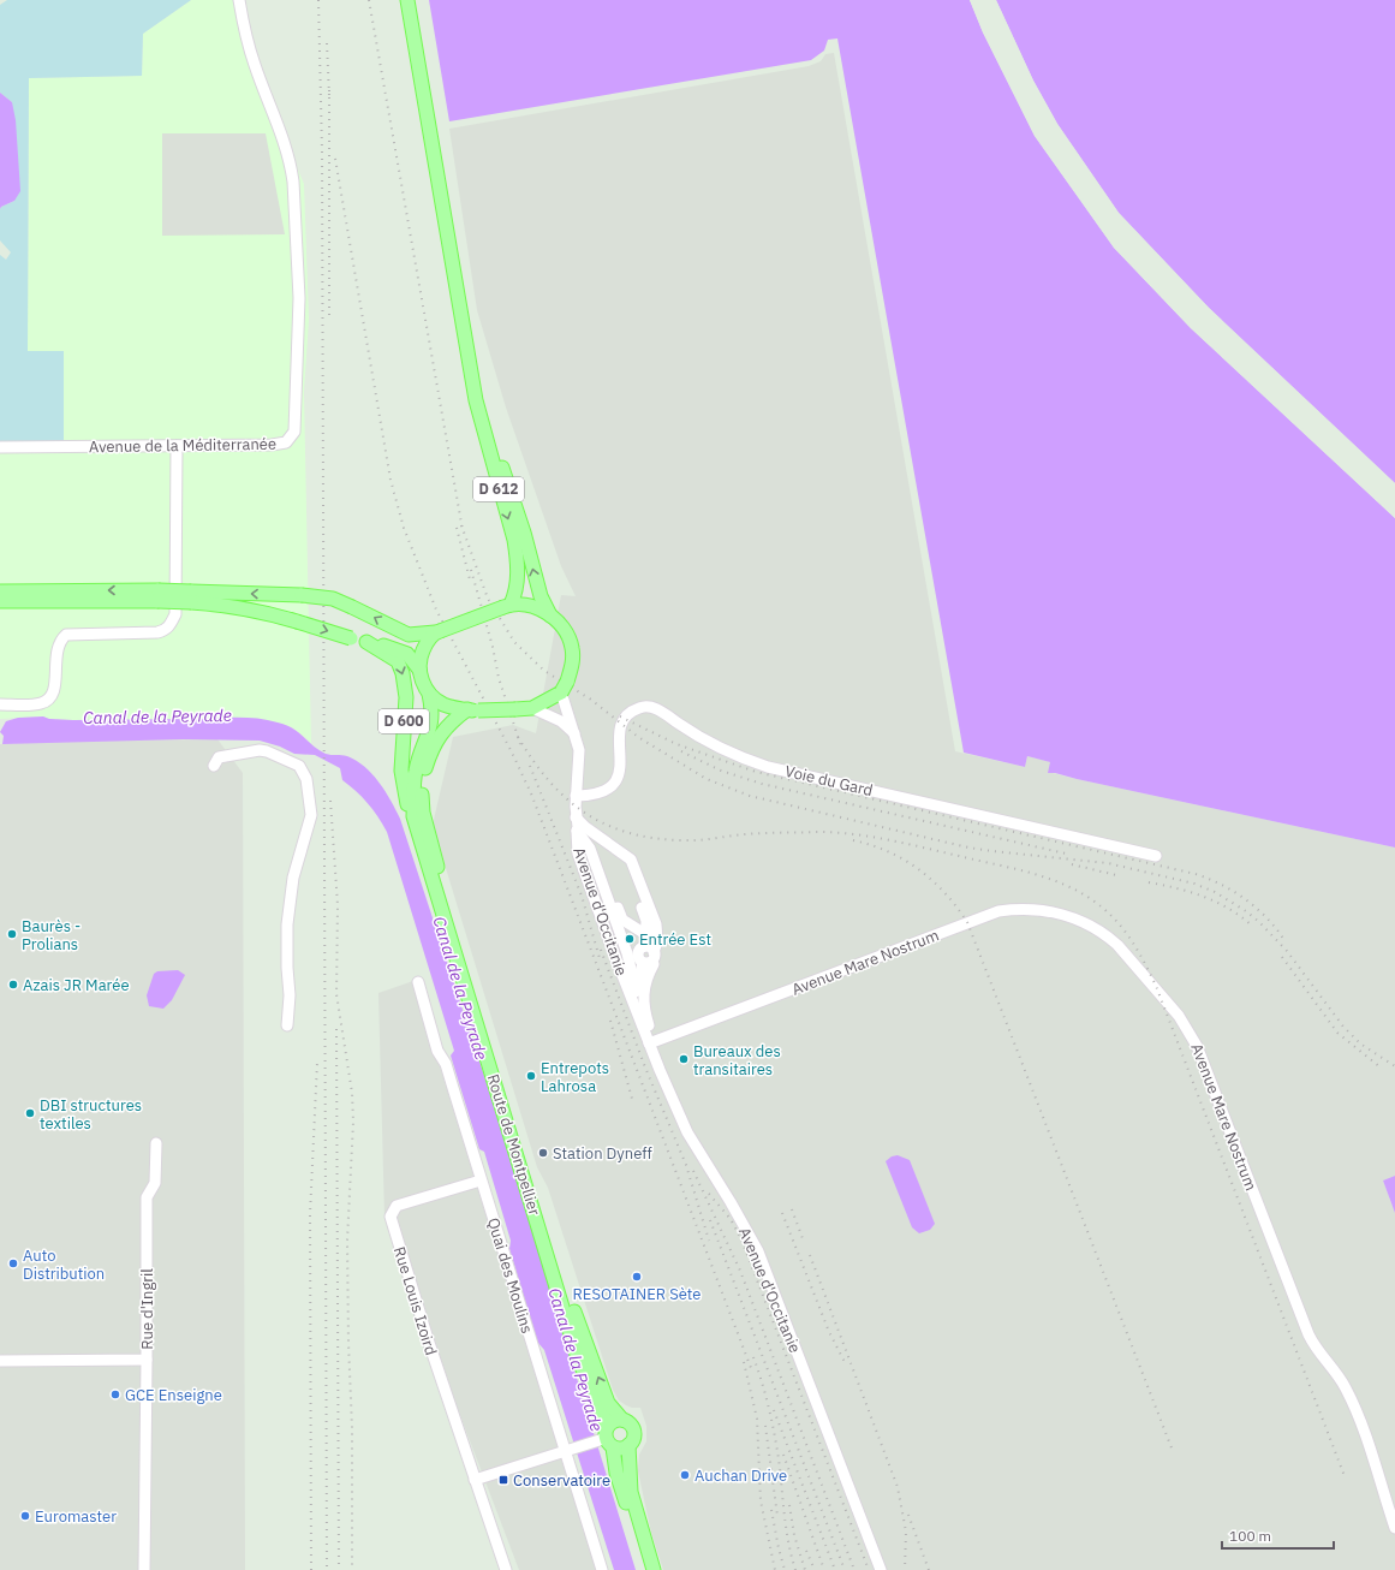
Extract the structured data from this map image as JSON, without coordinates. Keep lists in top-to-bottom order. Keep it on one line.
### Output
{"streets":{"main road":["D 612","D 600","Route de Montpellier"],"street":["Avenue de la Méditerranée","Voie du Gard","Avenue d'Occitanie","Avenue Mare Nostrum","Quai des Moulins","Rue Louis Izoird","Rue d'Ingril"]},"crossings":[["D 612","D 600"],["D 612","Avenue d'Occitanie"],["D 612","Route de Montpellier"],["D 600","Avenue d'Occitanie"],["D 600","Route de Montpellier"],["Voie du Gard","Avenue d'Occitanie"],["Avenue d'Occitanie","Avenue Mare Nostrum"],["Avenue d'Occitanie","Route de Montpellier"],["Quai des Moulins","Rue Louis Izoird"]],"water":["Canal de la Peyrade"],"places":{"other":["Baurès - Prolians","Entrée Est","Azais JR Marée","Bureaux des transitaires","Entrepots Lahrosa","DBI structures textiles","Station Dyneff","Auto Distribution","RESOTAINER Sète","GCE Enseigne","Auchan Drive","Euromaster"],"transit":["Conservatoire"]},"scale_bar":"100 m"}
